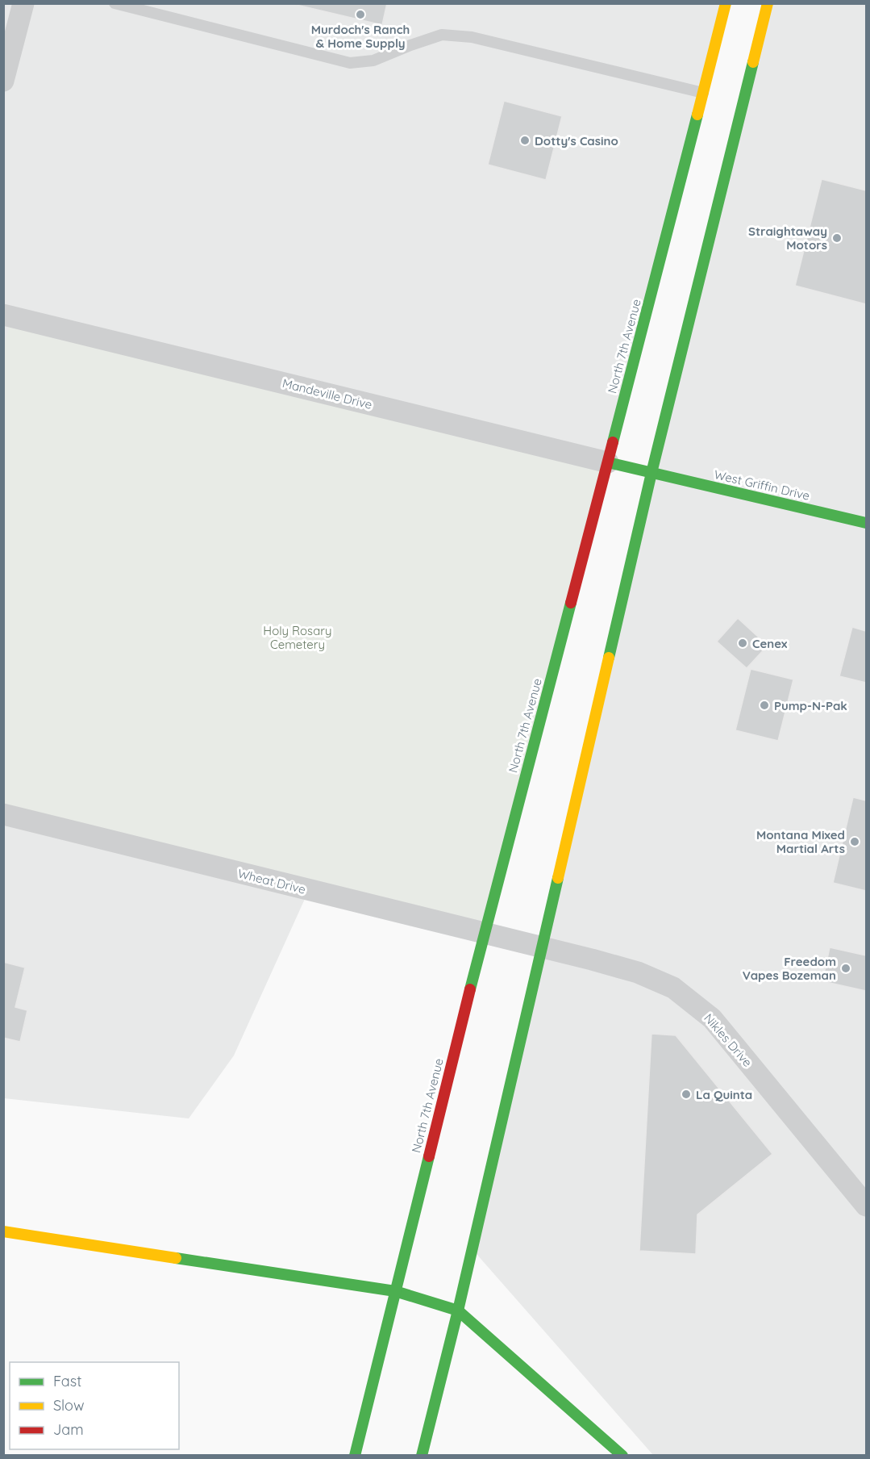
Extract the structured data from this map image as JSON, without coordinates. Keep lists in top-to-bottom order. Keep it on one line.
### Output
{"streets":{"main road":["North 7th Avenue","Mandeville Drive","West Griffin Drive"],"street":["Wheat Drive","Nikles Drive"]},"crossings":[["North 7th Avenue","Mandeville Drive"],["North 7th Avenue","Wheat Drive"],["Mandeville Drive","West Griffin Drive"],["Wheat Drive","Nikles Drive"]],"parks":["Holy Rosary Cemetery"],"places":["Murdoch's Ranch & Home Supply","Dotty's Casino","Straightaway Motors","Cenex","Pump-N-Pak","Montana Mixed Martial Arts","Freedom Vapes Bozeman","La Quinta"],"legend":["Fast","Slow","Jam"]}
